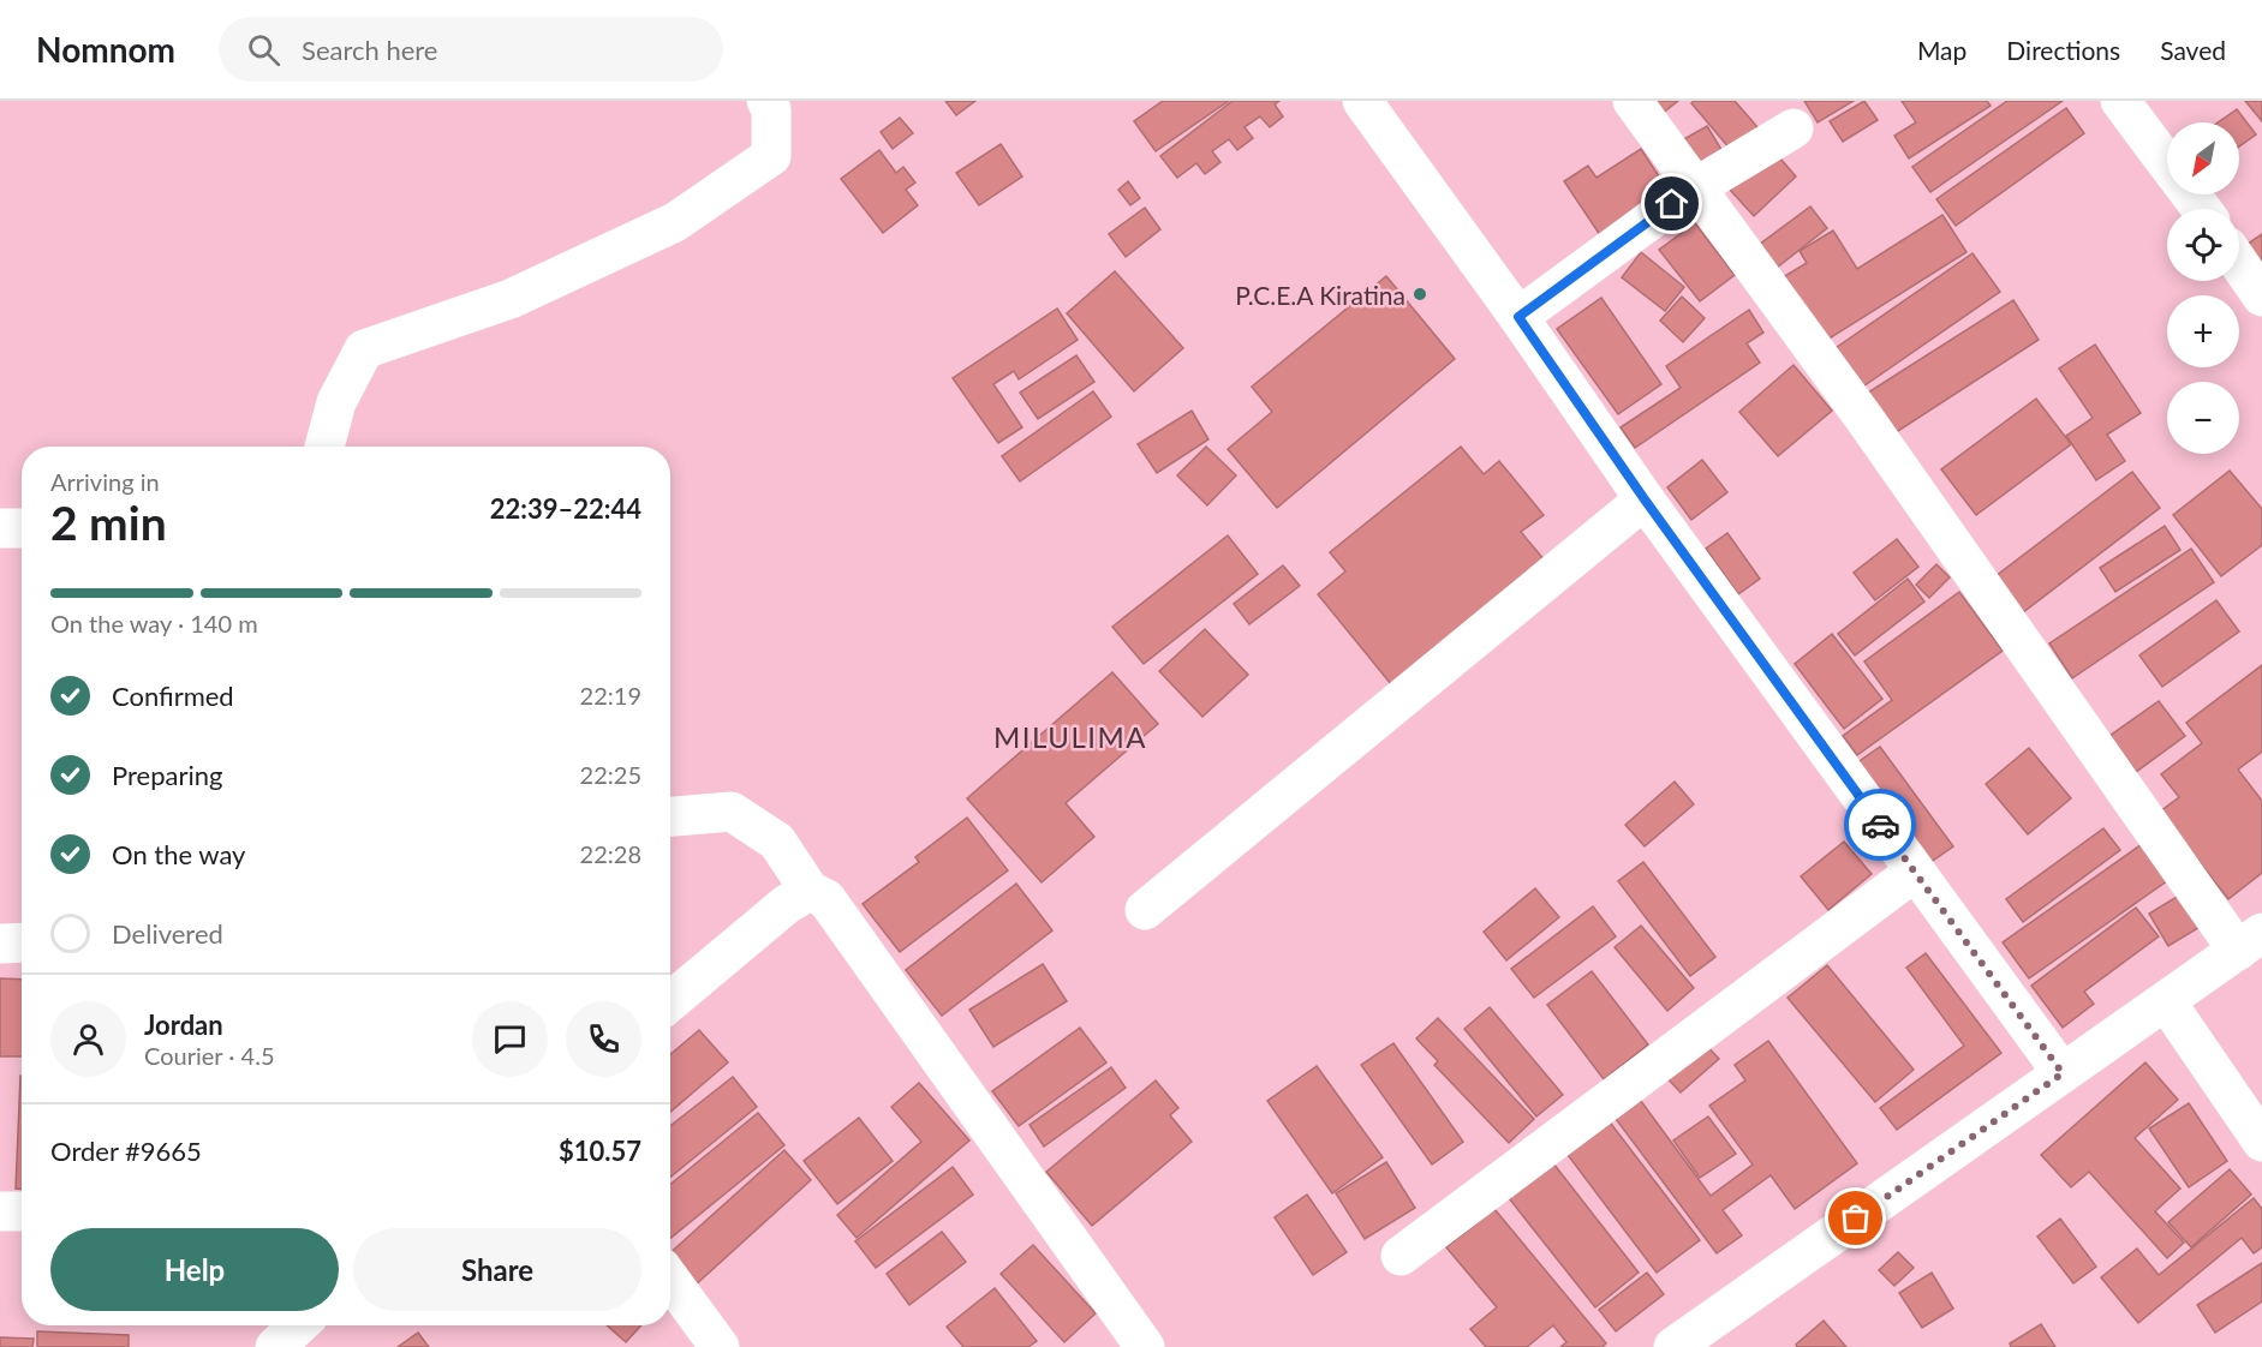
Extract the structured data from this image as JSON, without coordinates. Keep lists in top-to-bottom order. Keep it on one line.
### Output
{"districts":["MILULIMA"],"places":["P.C.E.A Kiratina"],"north":"bottom left","page":{"header":"Nomnom","search":"Search here","nav":["Map","Directions","Saved"],"map_buttons":["+","−"],"heading":["2 min","Arriving in","22:39–22:44"],"panel":["Jordan","Courier · 4.5","Order #9665","$10.57"],"bar":"On the way · 140 m","list":[["Confirmed","22:19"],["Preparing","22:25"],["On the way","22:28"],"Delivered"],"buttons":["Help","Share"]}}
